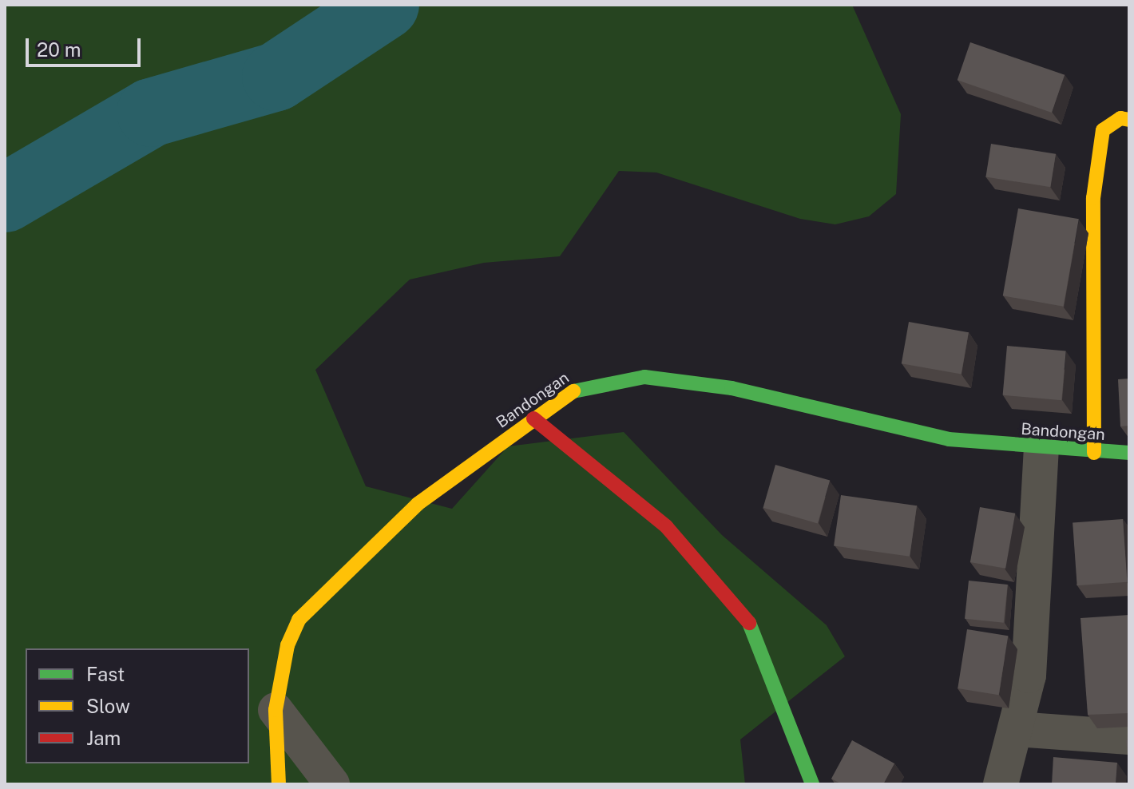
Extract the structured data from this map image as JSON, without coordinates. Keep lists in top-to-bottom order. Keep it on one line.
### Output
{"streets":{"street":["Bandongan"]},"legend":["Fast","Slow","Jam"],"scale_bar":"20 m"}
